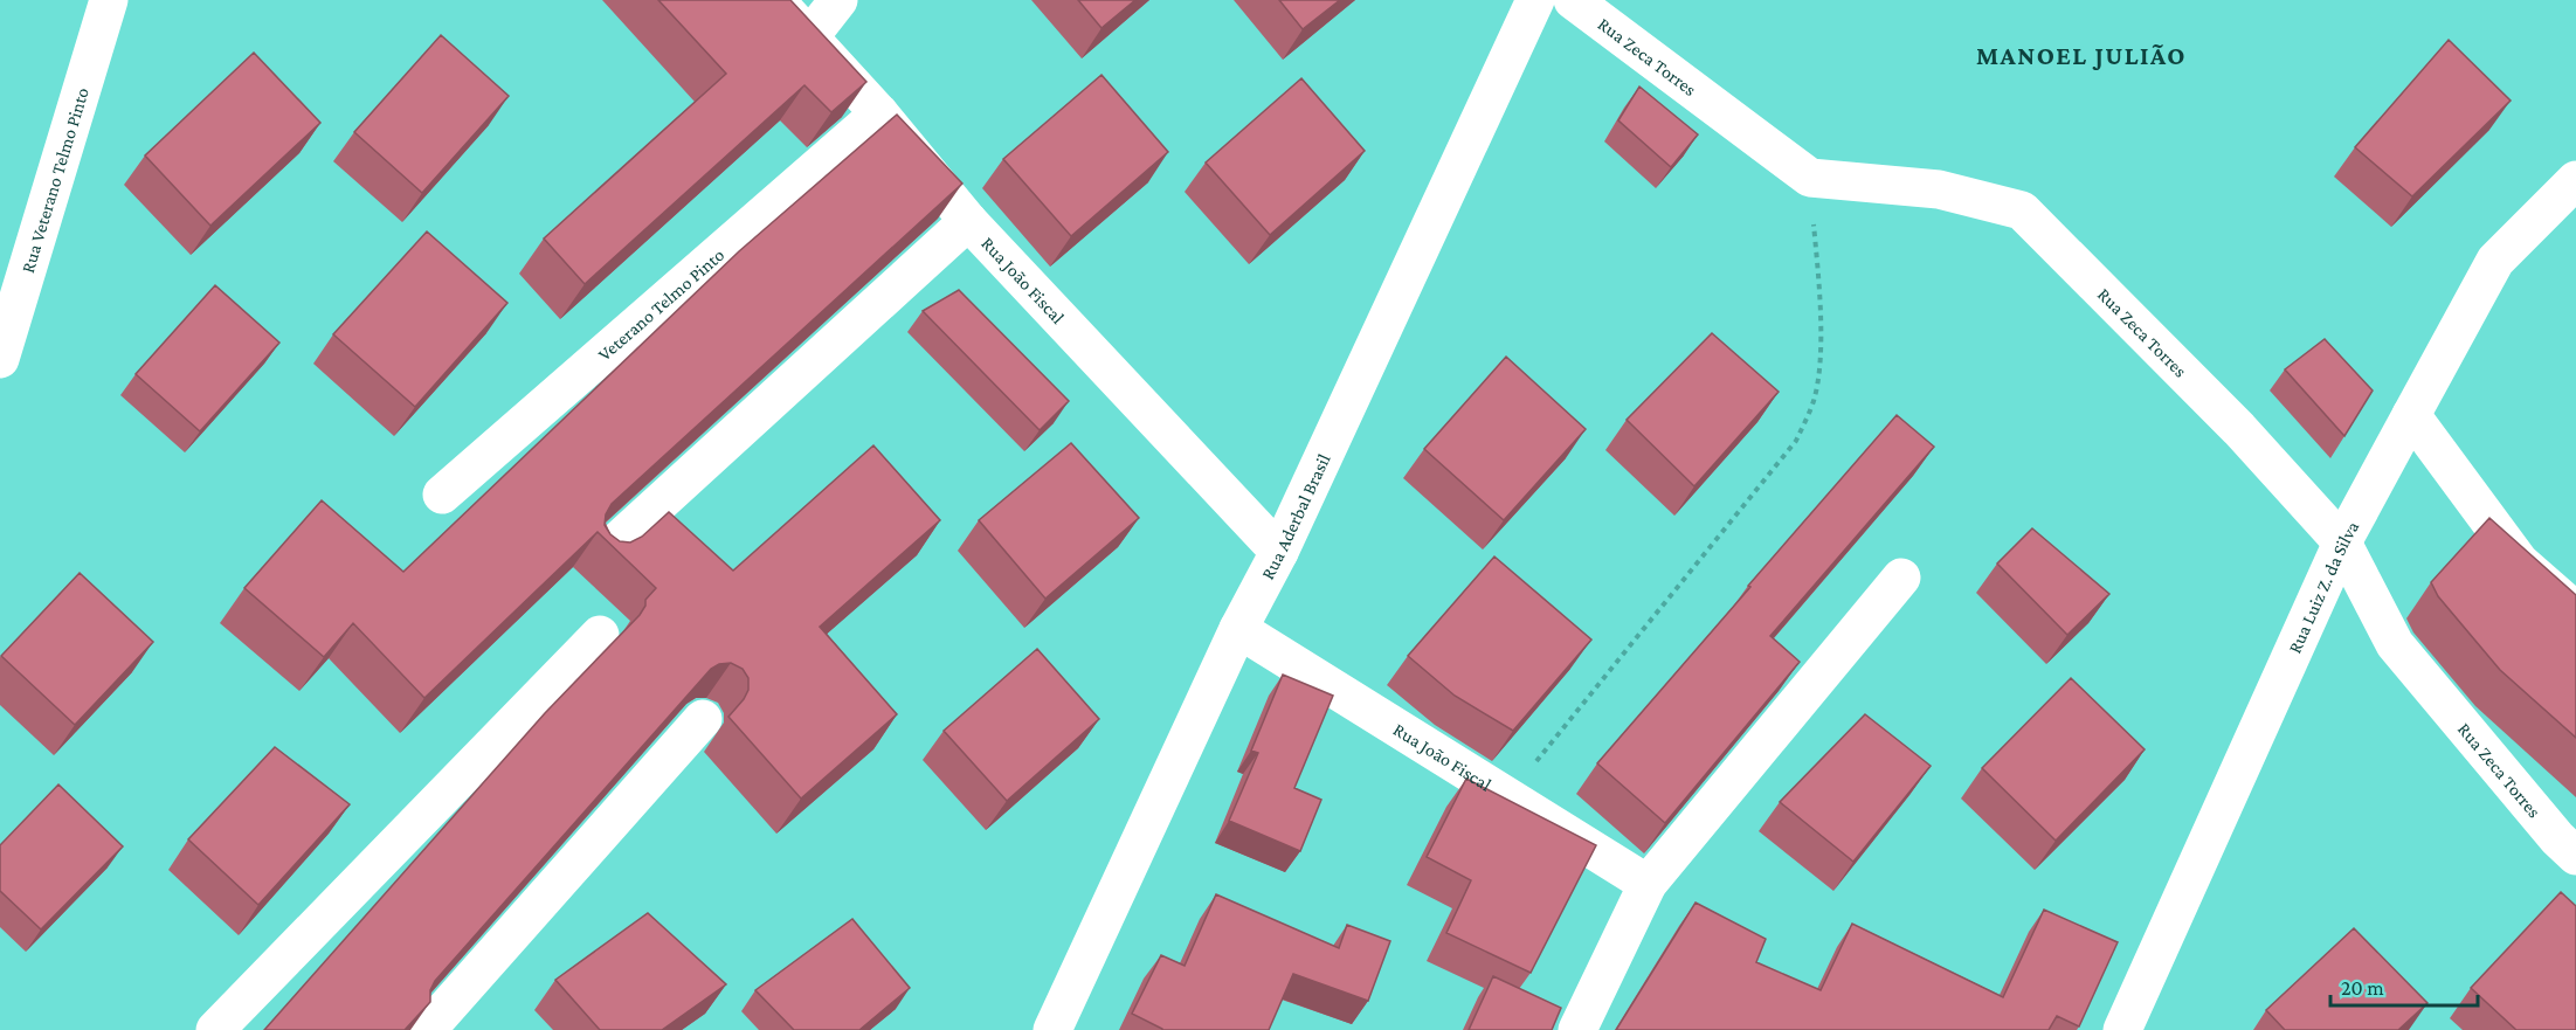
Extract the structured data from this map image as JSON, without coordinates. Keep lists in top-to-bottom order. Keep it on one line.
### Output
{"streets":{"street":["Rua Zeca Torres","Rua Veterano Telmo Pinto","Rua João Fiscal","Veterano Telmo Pinto","Rua Aderbal Brasil","Rua Luiz Z. da Silva"]},"crossings":[["Rua Zeca Torres","Rua Luiz Z. da Silva"],["Rua João Fiscal","Veterano Telmo Pinto"],["Rua João Fiscal","Rua Aderbal Brasil"]],"districts":["MANOEL JULIÃO"],"scale_bar":"20 m"}
